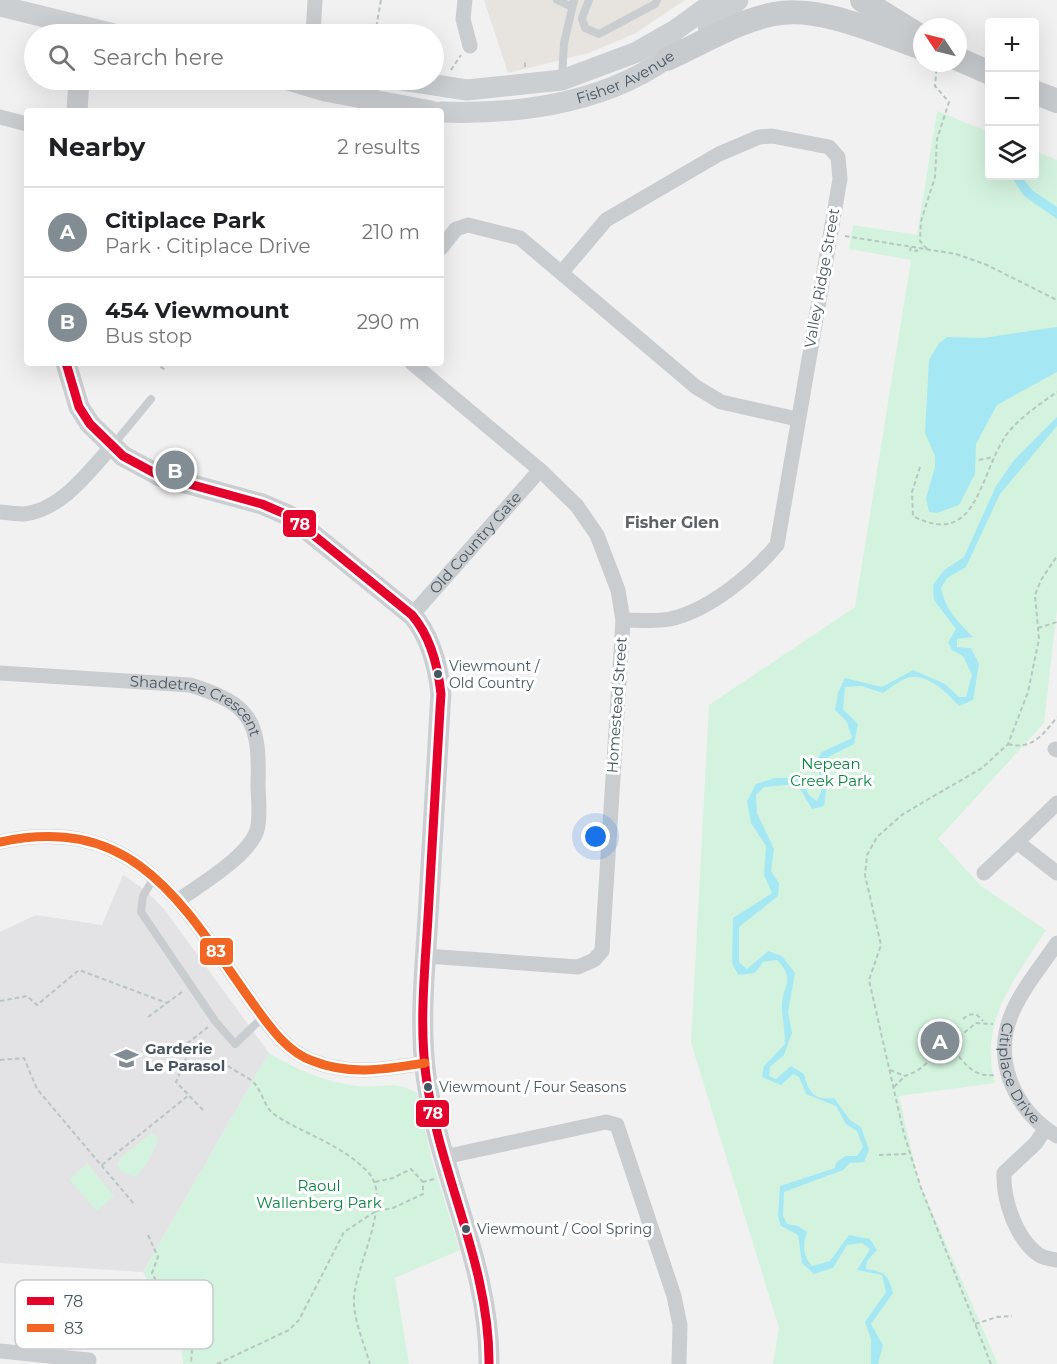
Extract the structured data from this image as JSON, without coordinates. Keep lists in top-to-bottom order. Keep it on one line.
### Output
{"streets":{"street":["Fisher Avenue","Valley Ridge Street","Old Country Gate","Homestead Street","Shadetree Crescent","Citiplace Drive"]},"crossings":[["Valley Ridge Street","Homestead Street"],["Old Country Gate","Homestead Street"]],"districts":["Fisher Glen"],"parks":["Nepean Creek Park","Raoul Wallenberg Park"],"places":{"other":["Viewmount / Old Country","Viewmount / Four Seasons","Viewmount / Cool Spring"],"school or university":["Garderie Le Parasol"]},"lines":["transit line 78","transit line 83"],"legend":["78","83"],"north":"top left","page":{"map_buttons":["+","−"],"search":"Search here","heading":["Nearby","2 results"],"list":[{"mark":"A","name":"Citiplace Park","note":"Park · Citiplace Drive","value":"210 m"},{"mark":"B","name":"454 Viewmount","note":"Bus stop","value":"290 m"}],"pins":["B","A"]}}
